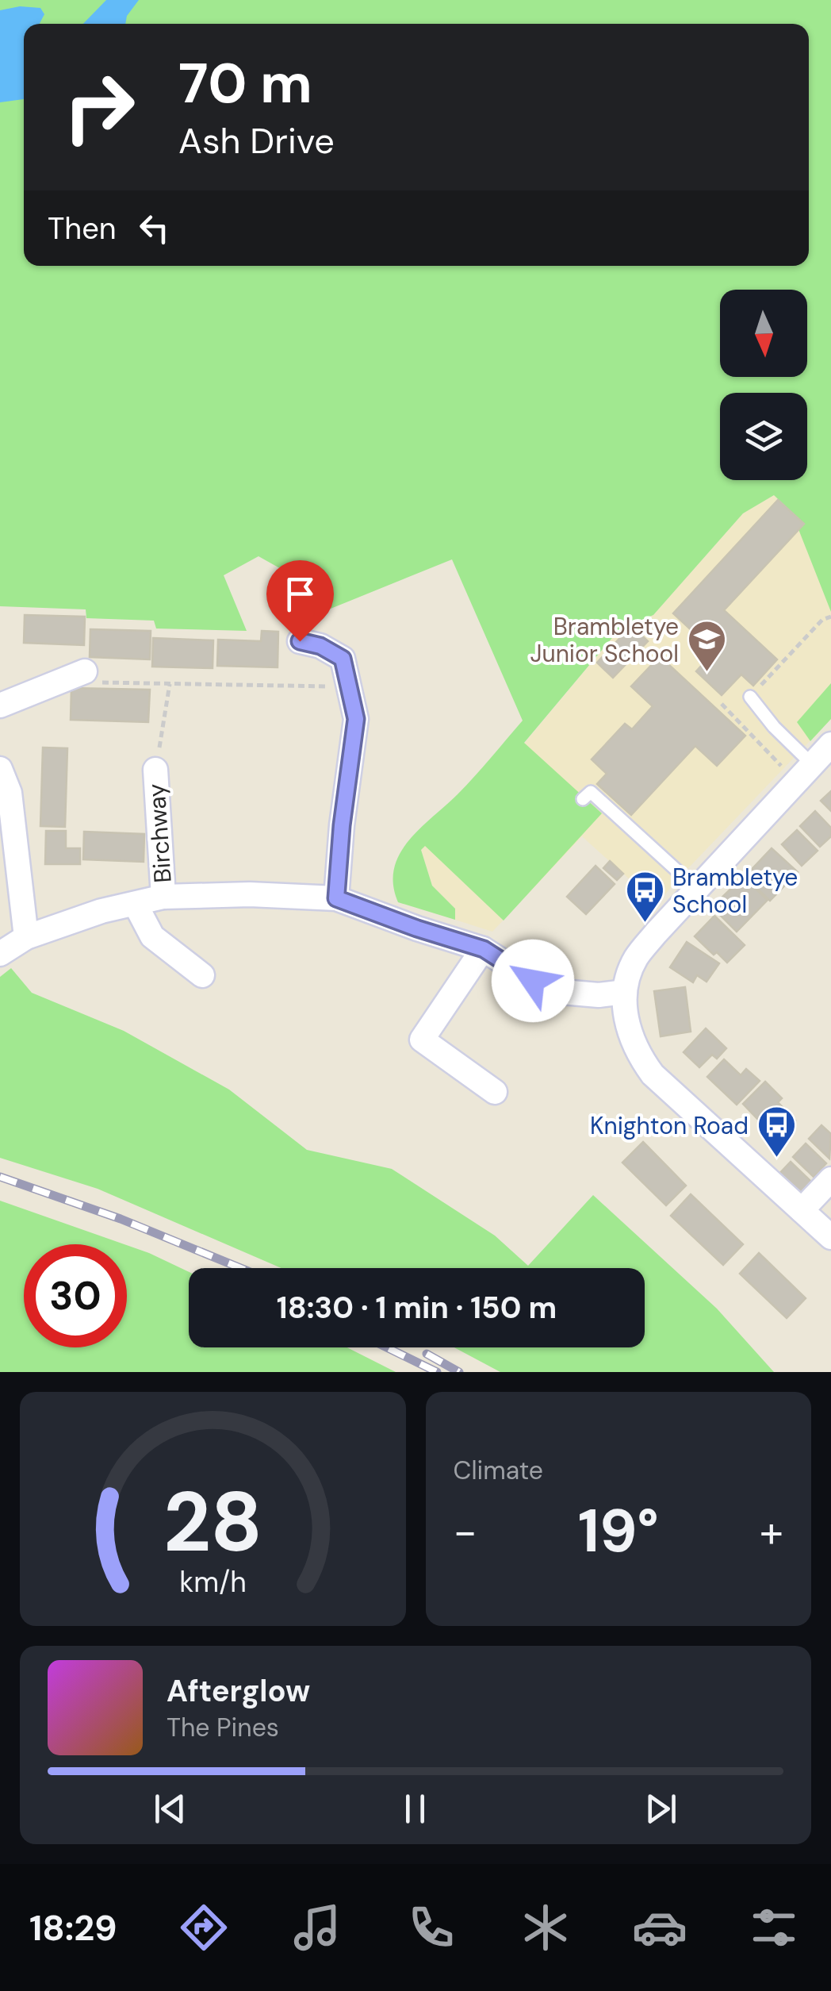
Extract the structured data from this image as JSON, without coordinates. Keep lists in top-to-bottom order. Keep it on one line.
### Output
{"streets":{"street":["Birchway"]},"places":{"school or university":["Brambletye Junior School"],"bus stop":["Brambletye School","Knighton Road"]},"north":"bottom","page":{"turn":["70 m","Ash Drive"],"then":"Then","limit":"30","trip":"18:30 · 1 min · 150 m","tile":"Climate","heat":["−","19°","+"],"song":["Afterglow","The Pines"],"tabs":"18:29","gauge":["28","km/h"]}}
